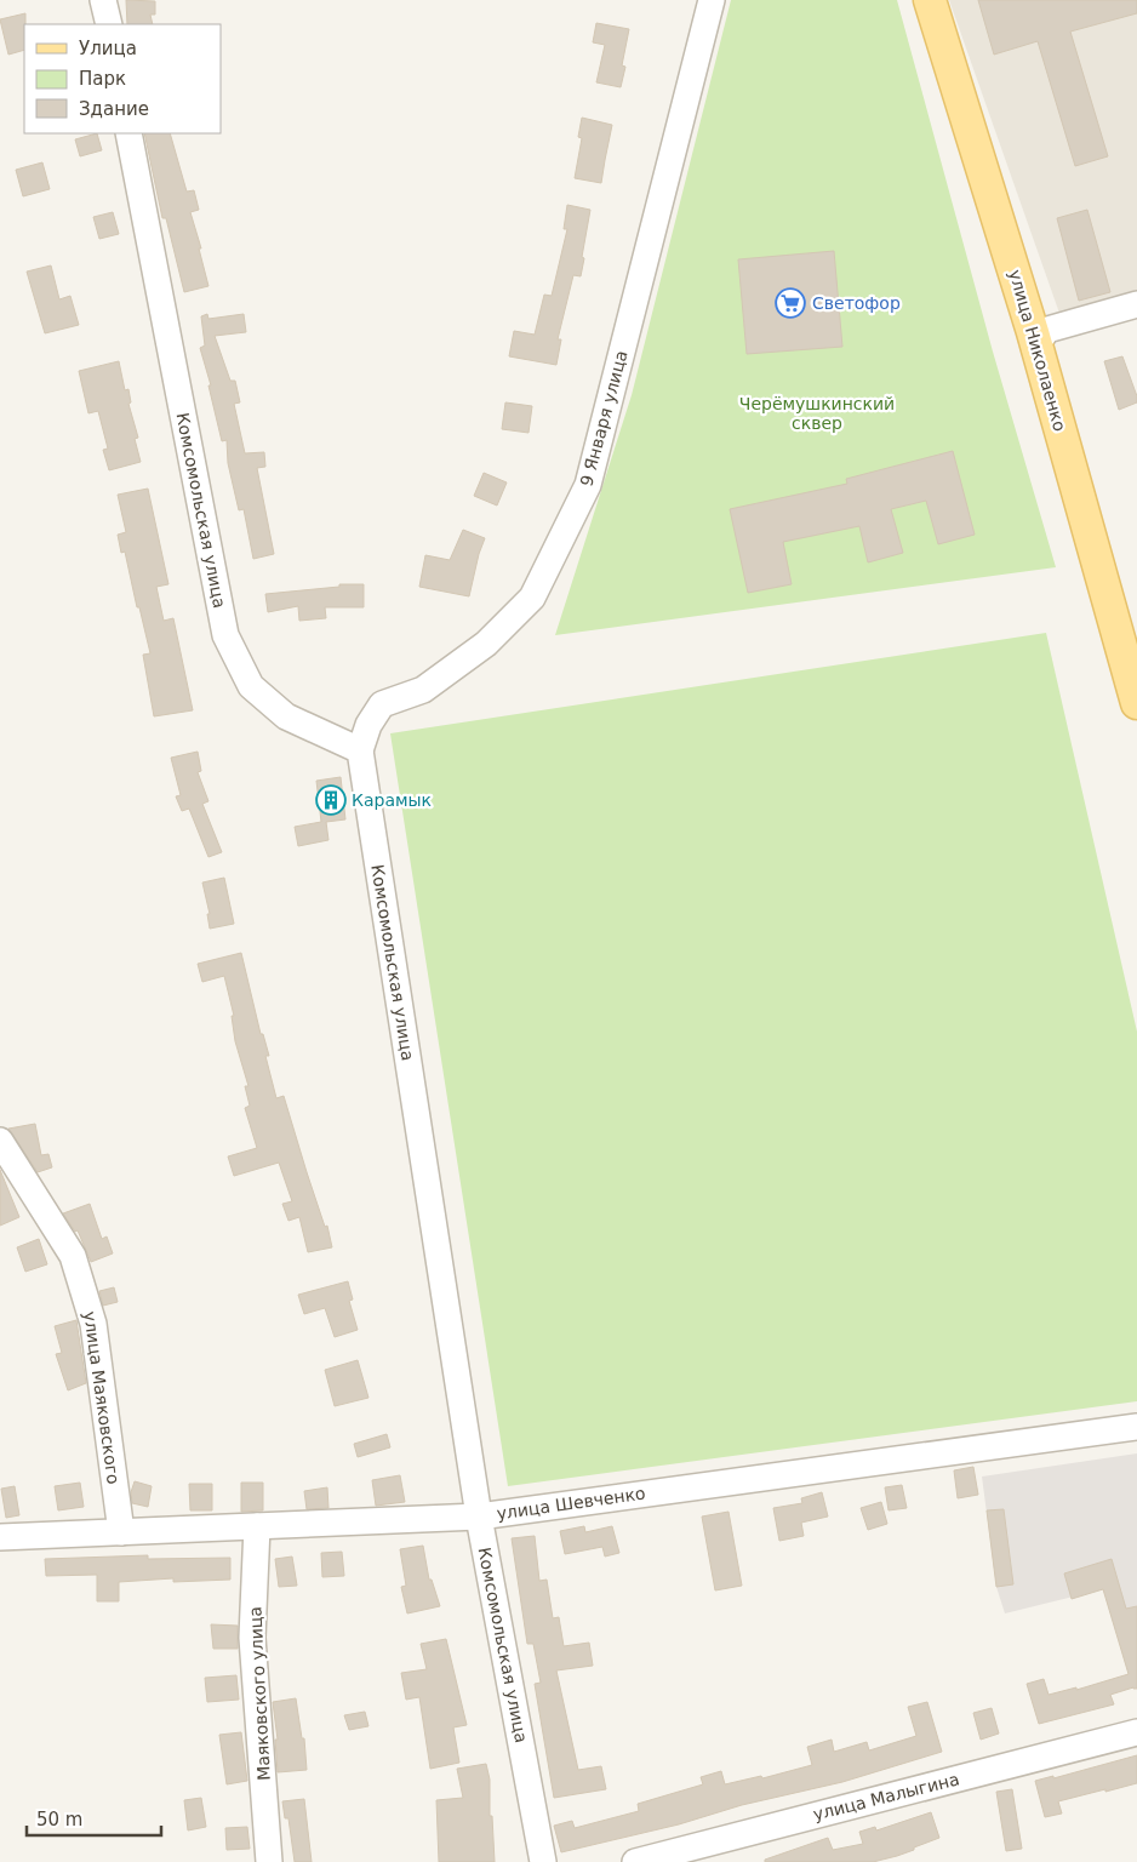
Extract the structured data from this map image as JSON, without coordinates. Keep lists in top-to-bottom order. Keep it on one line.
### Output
{"streets":{"main road":["улица Николаенко"],"street":["9 Января улица","Комсомольская улица","улица Маяковского","улица Шевченко","Маяковского улица","улица Малыгина"]},"crossings":[["9 Января улица","Комсомольская улица"],["Комсомольская улица","улица Шевченко"],["улица Маяковского","улица Шевченко"],["улица Шевченко","Маяковского улица"]],"parks":["Черёмушкинский сквер"],"places":{"supermarket":["Светофор"],"building":["Карамык"]},"legend":["Улица","Парк","Здание"],"scale_bar":"50 m"}
